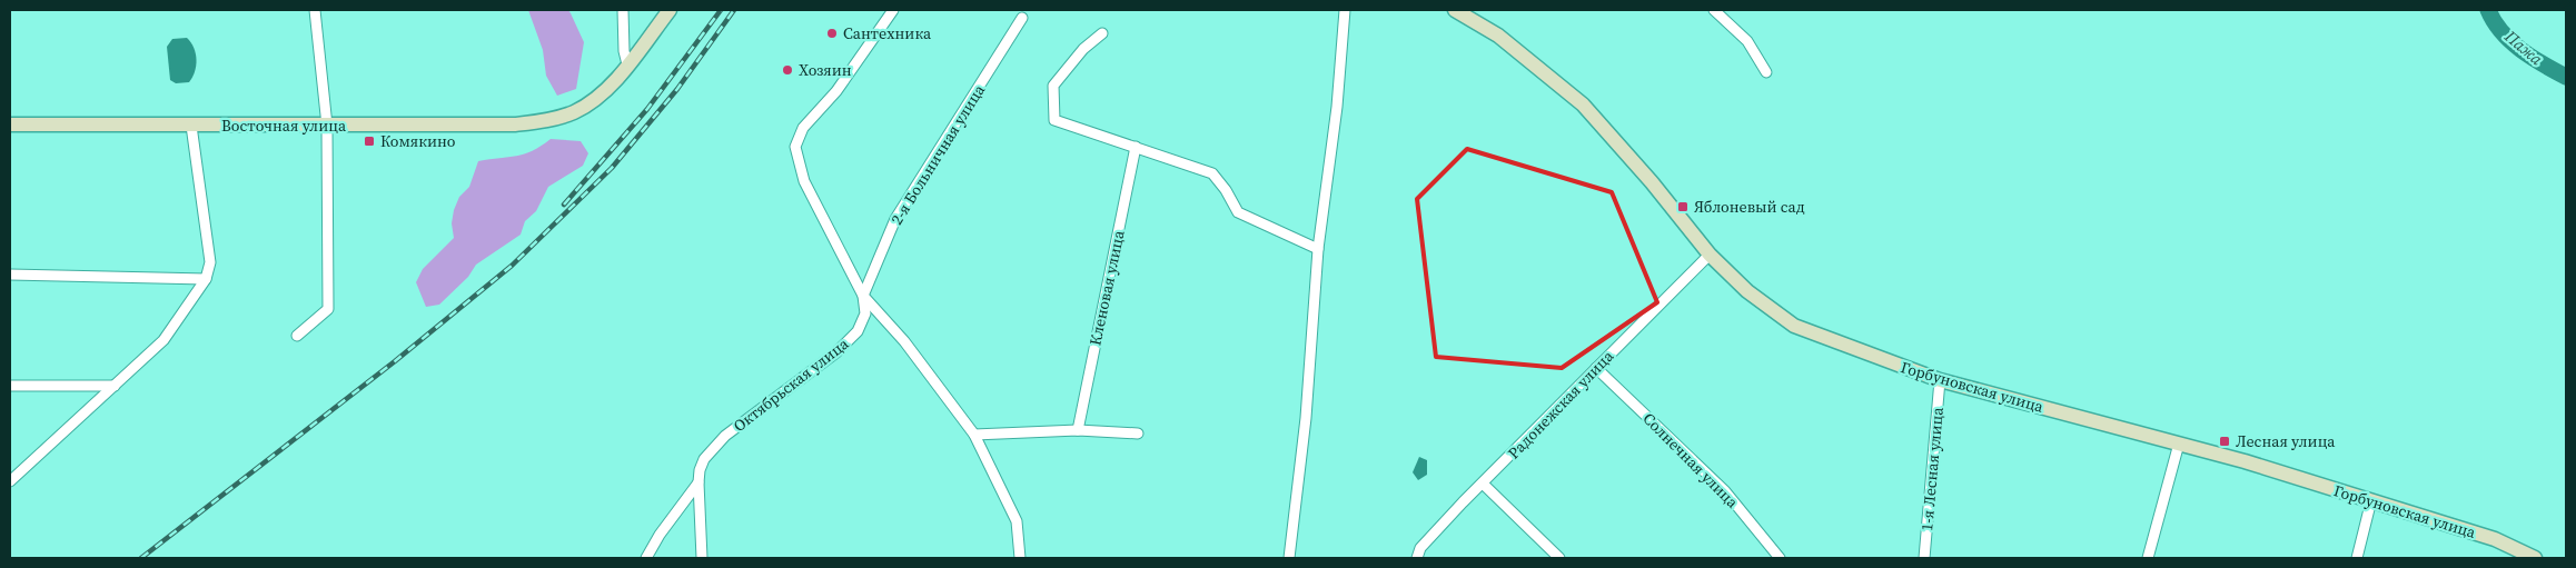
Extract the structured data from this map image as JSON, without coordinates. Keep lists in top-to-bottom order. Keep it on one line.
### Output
{"streets":{"main road":["Восточная улица","Горбуновская улица"],"street":["2-я Больничная улица","Кленовая улица","Октябрьская улица","Радонежская улица","Солнечная улица","1-я Лесная улица"]},"crossings":[["2-я Больничная улица","Октябрьская улица"],["Горбуновская улица","Радонежская улица"],["Горбуновская улица","1-я Лесная улица"],["Радонежская улица","Солнечная улица"]],"water":["Пажа"],"places":{"other":["Сантехника","Хозяин"],"transit":["Комякино","Яблоневый сад","Лесная улица"]}}
